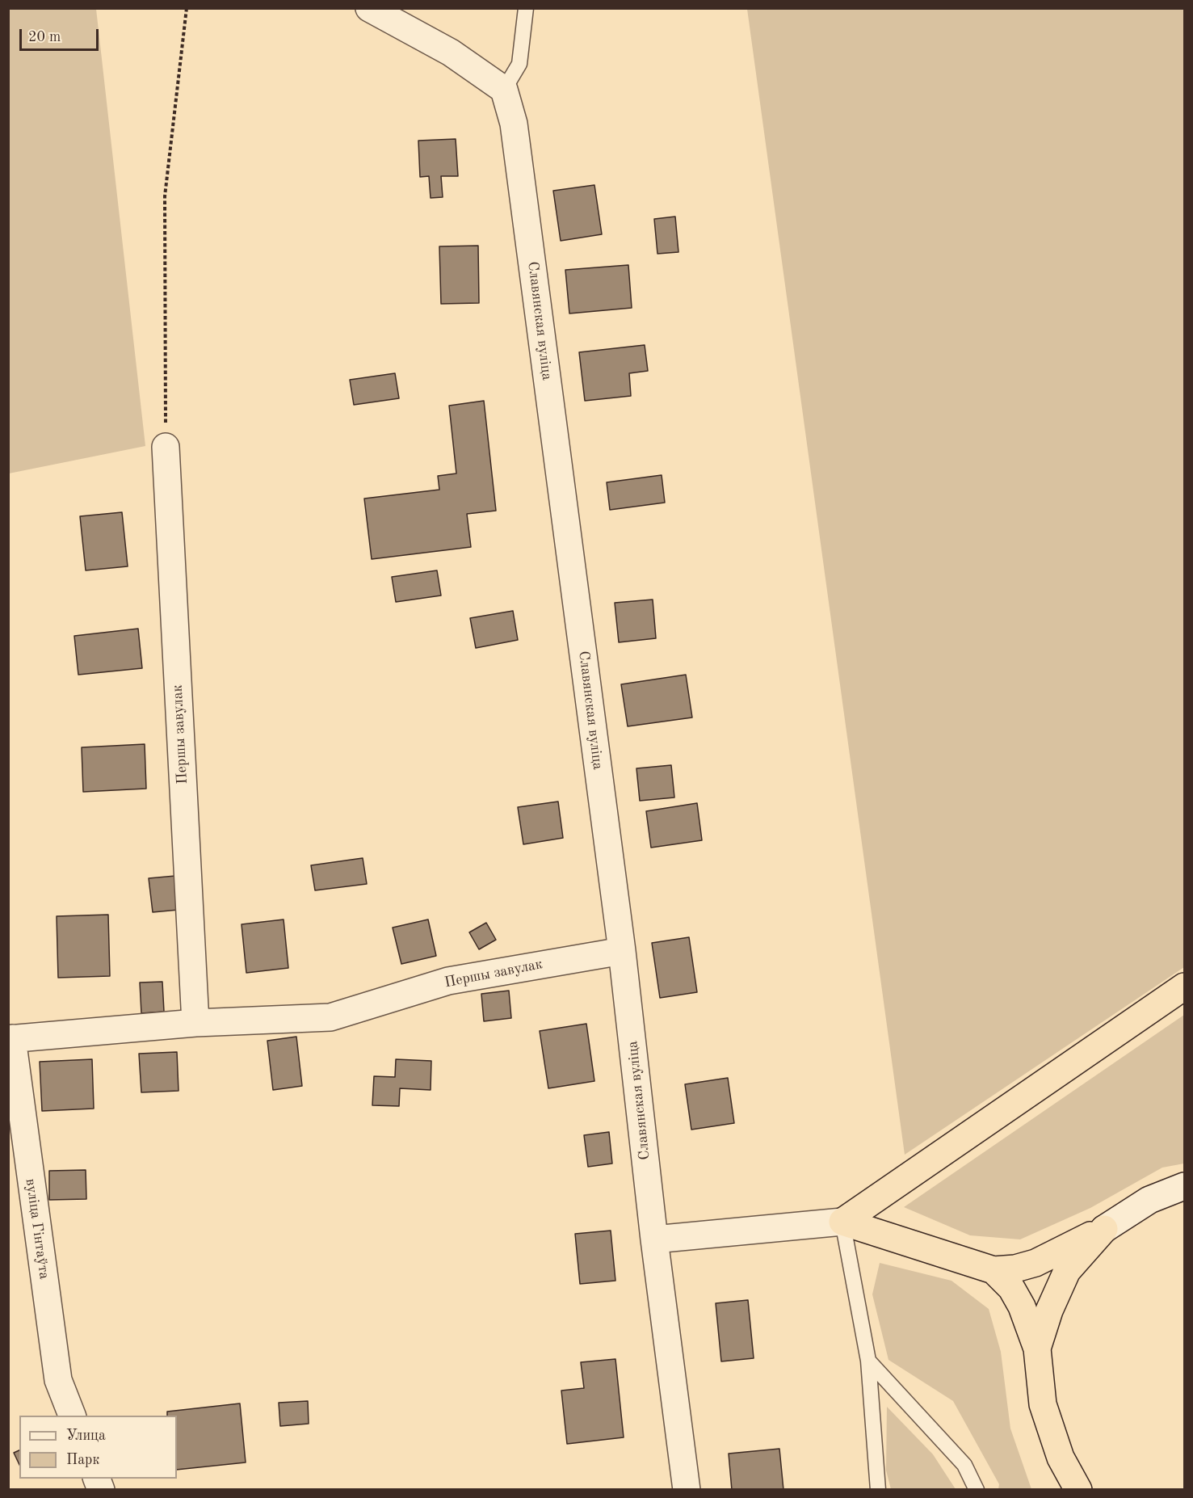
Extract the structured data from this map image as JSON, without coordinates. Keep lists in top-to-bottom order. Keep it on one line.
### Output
{"streets":{"street":["Славянская вуліца","Першы завулак","вуліца Гінтаўта"]},"crossings":[["Славянская вуліца","Першы завулак"],["Першы завулак","вуліца Гінтаўта"]],"legend":["Улица","Парк"],"scale_bar":"20 m"}
